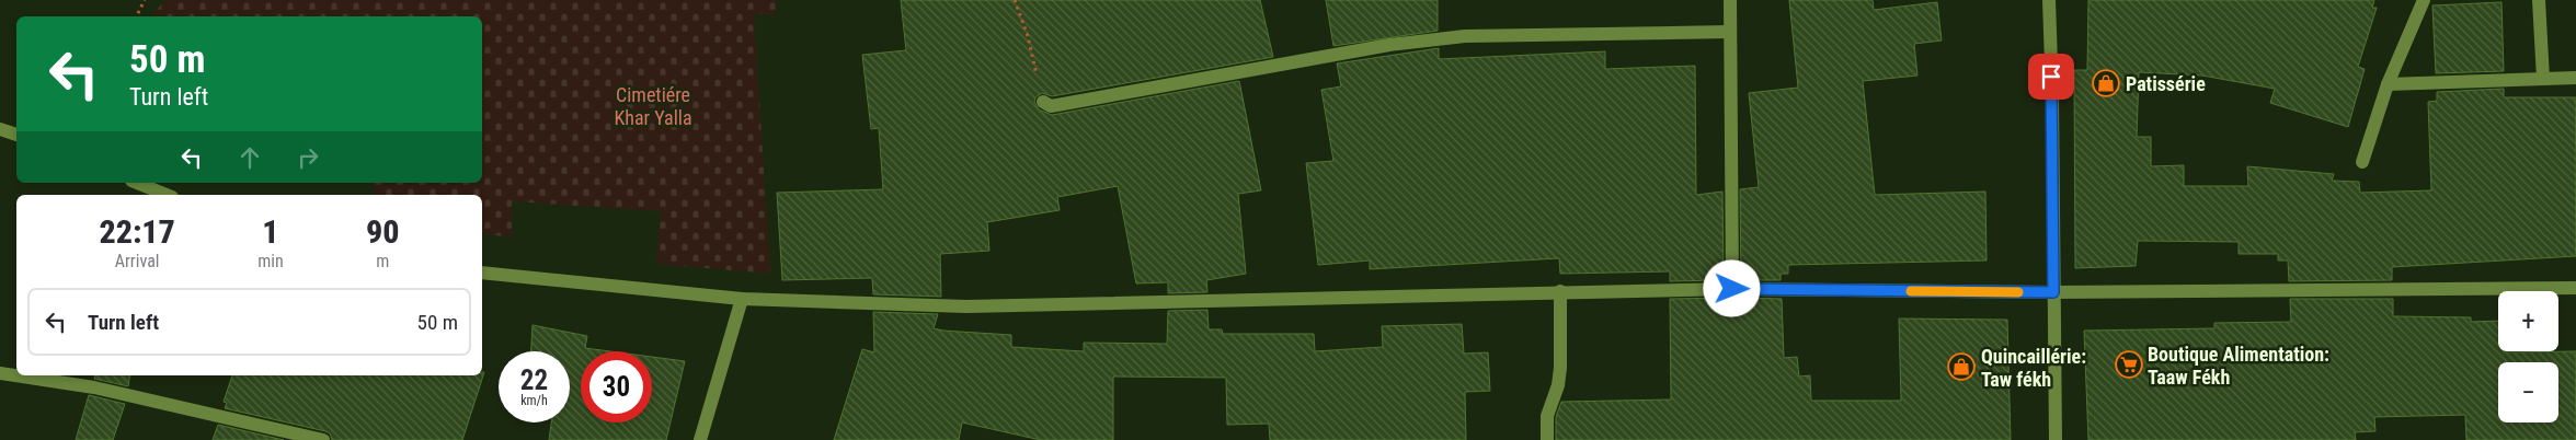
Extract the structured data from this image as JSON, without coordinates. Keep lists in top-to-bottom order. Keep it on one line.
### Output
{"parks":["Cimetiére Khar Yalla"],"places":{"shop":["Patissérie","Quincaillérie: Taw fékh"],"supermarket":["Boutique Alimentation: Taaw Fékh"]},"page":{"turn":["50 m","Turn left"],"eta":["22:17","Arrival","1","min","90","m"],"list":[{"name":"Turn left","value":"50 m"}],"map_buttons":["+","−"],"speed":"22 km/h","limit":"30"}}
